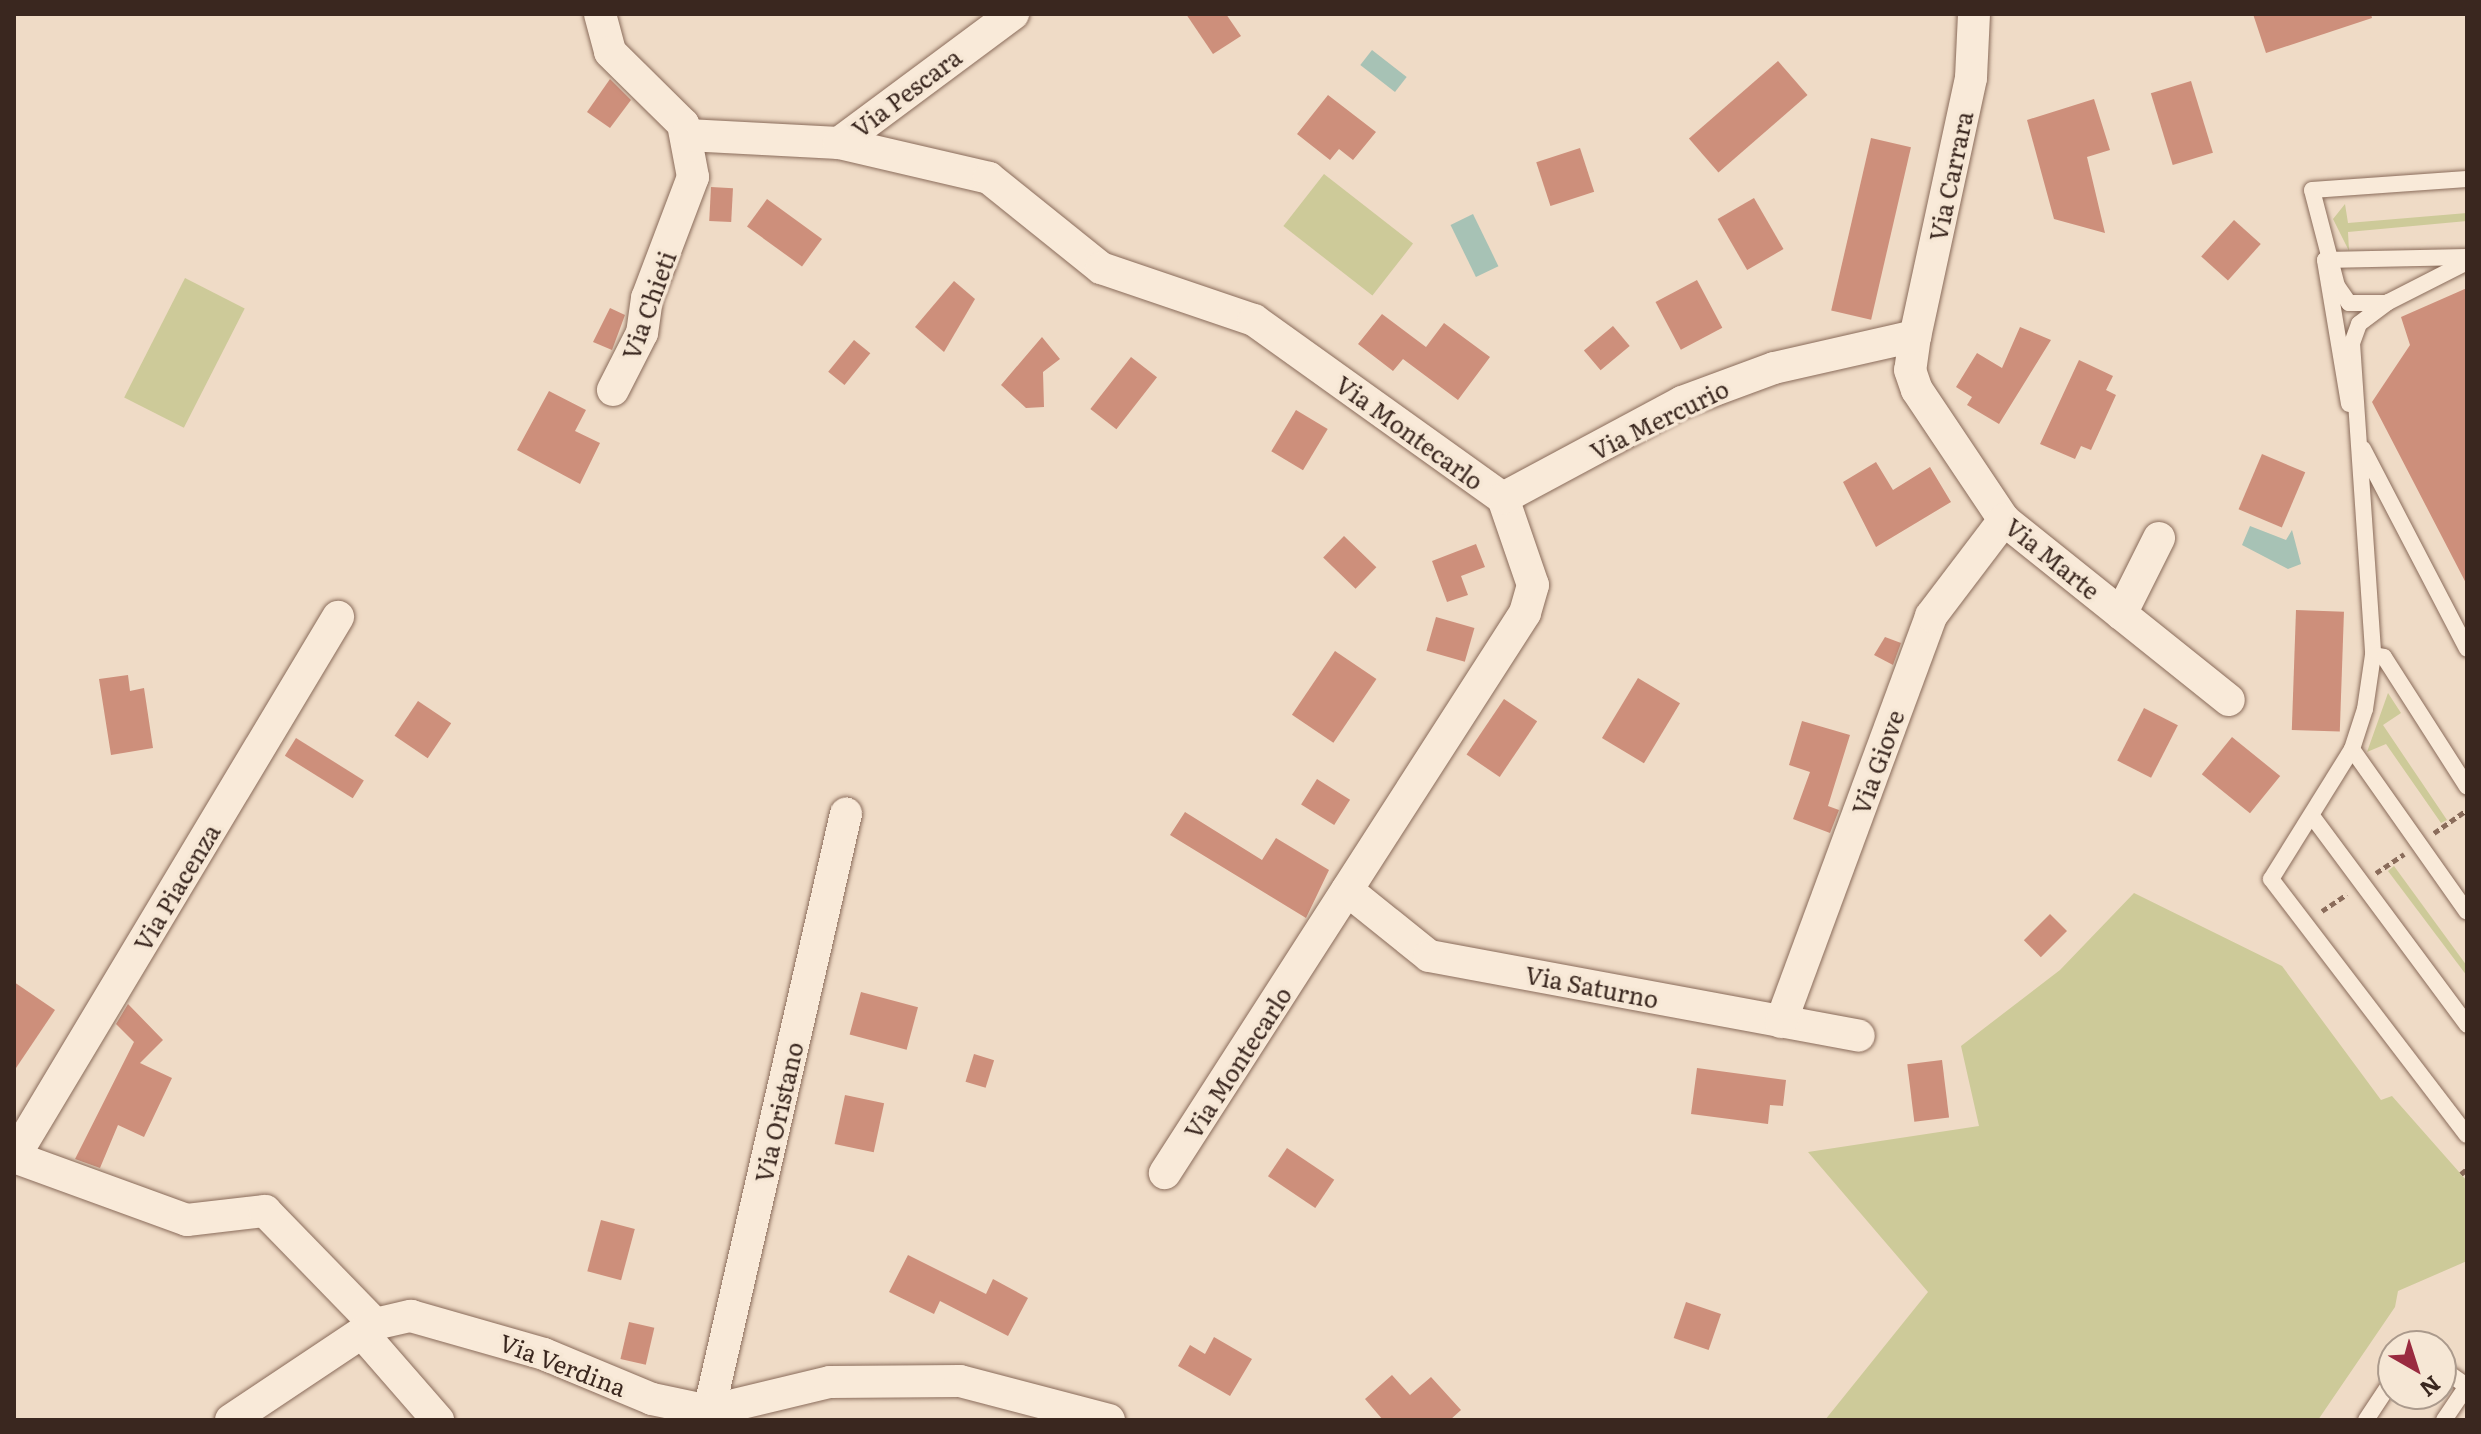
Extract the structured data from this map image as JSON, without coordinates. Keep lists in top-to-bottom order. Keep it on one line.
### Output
{"streets":{"street":["Via Pescara","Via Carrara","Via Chieti","Via Mercurio","Via Montecarlo","Via Marte","Via Giove","Via Piacenza","Via Saturno","Via Oristano","Via Verdina"]},"crossings":[["Via Pescara","Via Montecarlo"],["Via Carrara","Via Mercurio"],["Via Carrara","Via Marte"],["Via Chieti","Via Montecarlo"],["Via Mercurio","Via Montecarlo"],["Via Mercurio","Via Marte"],["Via Montecarlo","Via Saturno"],["Via Marte","Via Giove"],["Via Giove","Via Saturno"],["Via Oristano","Via Verdina"]],"north":"bottom right"}
